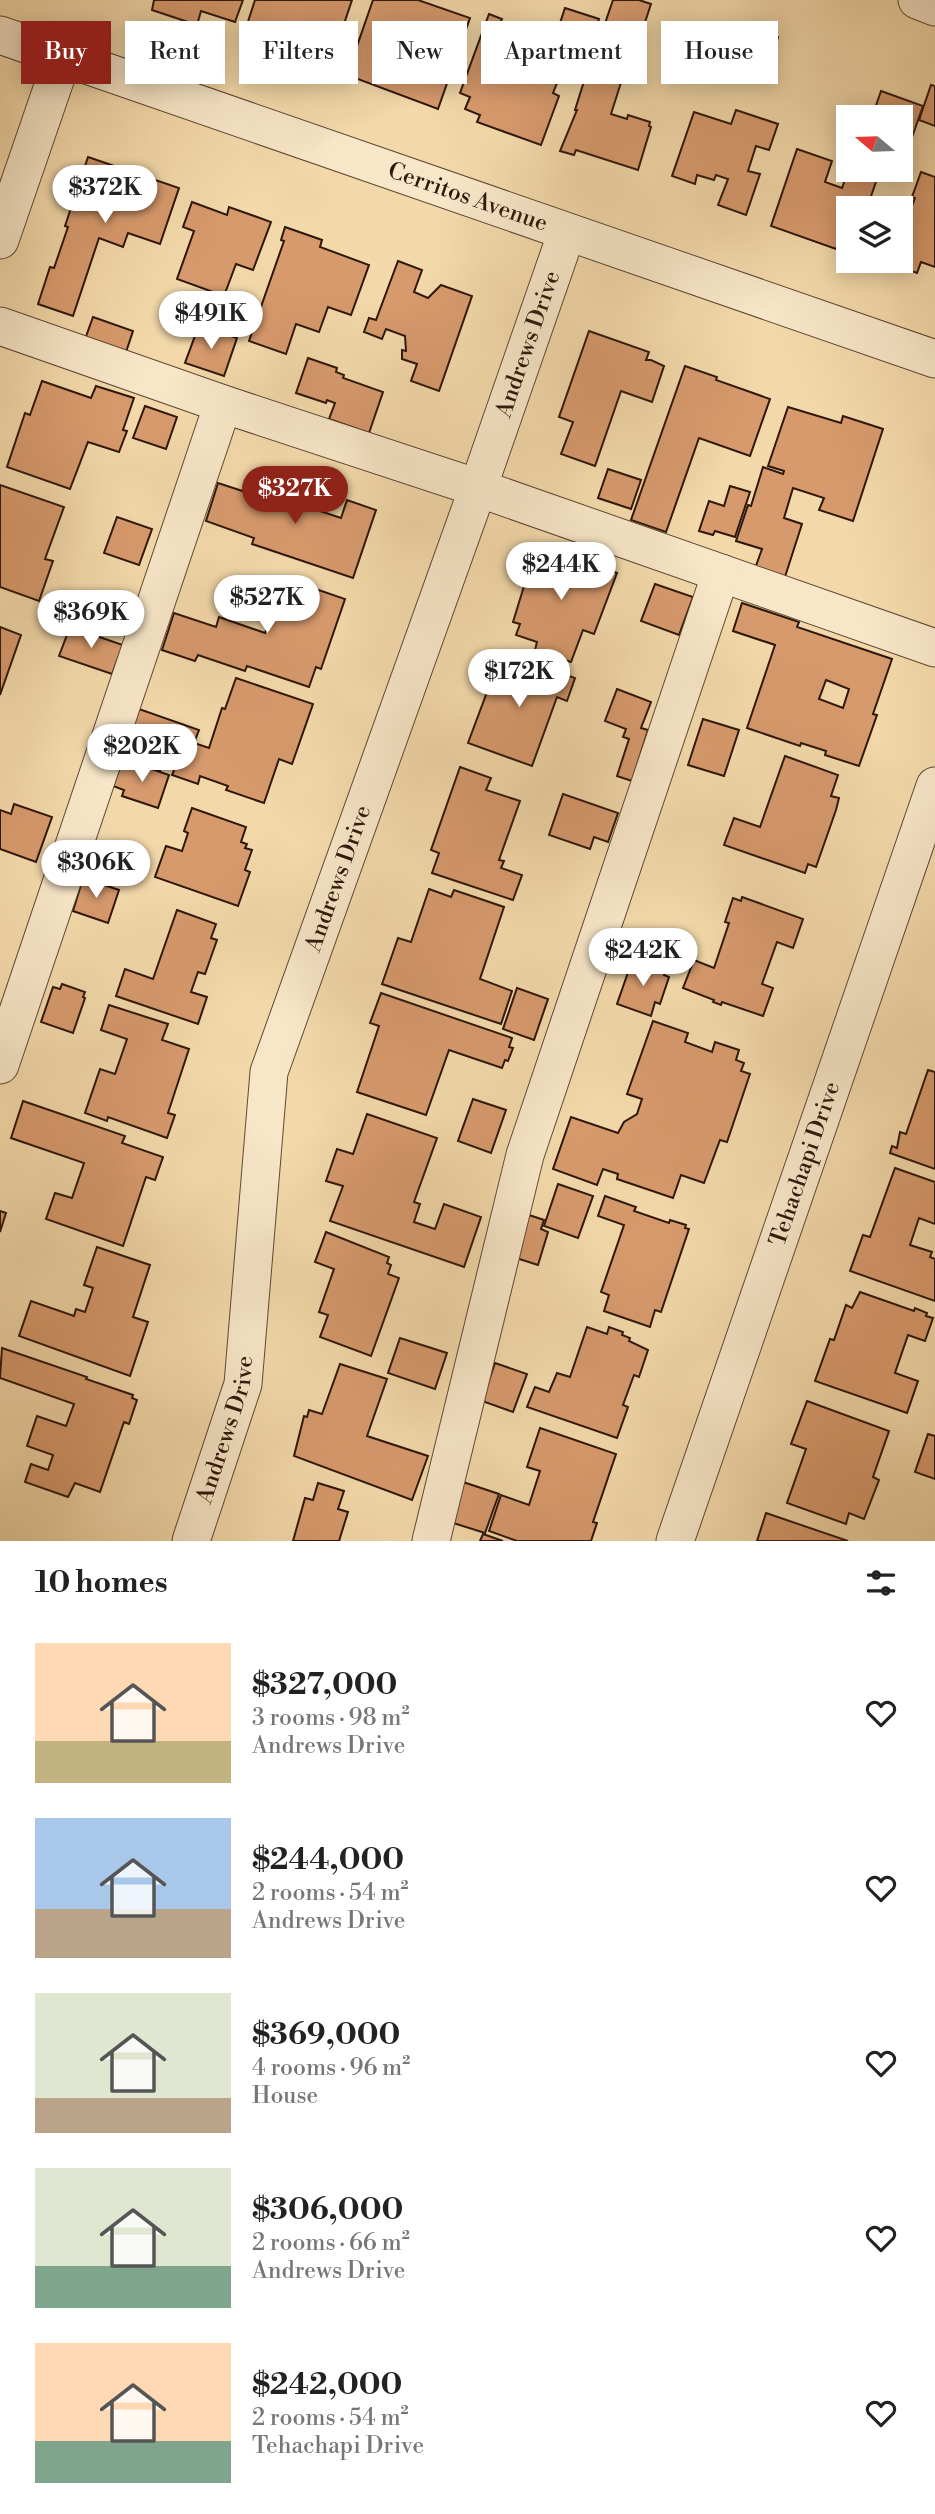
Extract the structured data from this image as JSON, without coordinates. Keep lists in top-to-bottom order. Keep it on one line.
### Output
{"streets":{"street":["Cerritos Avenue","Andrews Drive","Tehachapi Drive"]},"crossings":[["Cerritos Avenue","Andrews Drive"]],"north":"left","page":{"chip":["Buy","Rent","Filters","New","Apartment","House"],"price":["$372K","$491K","$327K","$244K","$527K","$369K","$172K","$202K","$306K","$242K"],"heading":"10 homes","list":[{"name":"$327,000","note":"3 rooms · 98 m² · Andrews Drive"},{"name":"$244,000","note":"2 rooms · 54 m² · Andrews Drive"},{"name":"$369,000","note":"4 rooms · 96 m² · House"},{"name":"$306,000","note":"2 rooms · 66 m² · Andrews Drive"},{"name":"$242,000","note":"2 rooms · 54 m² · Tehachapi Drive"}]}}
